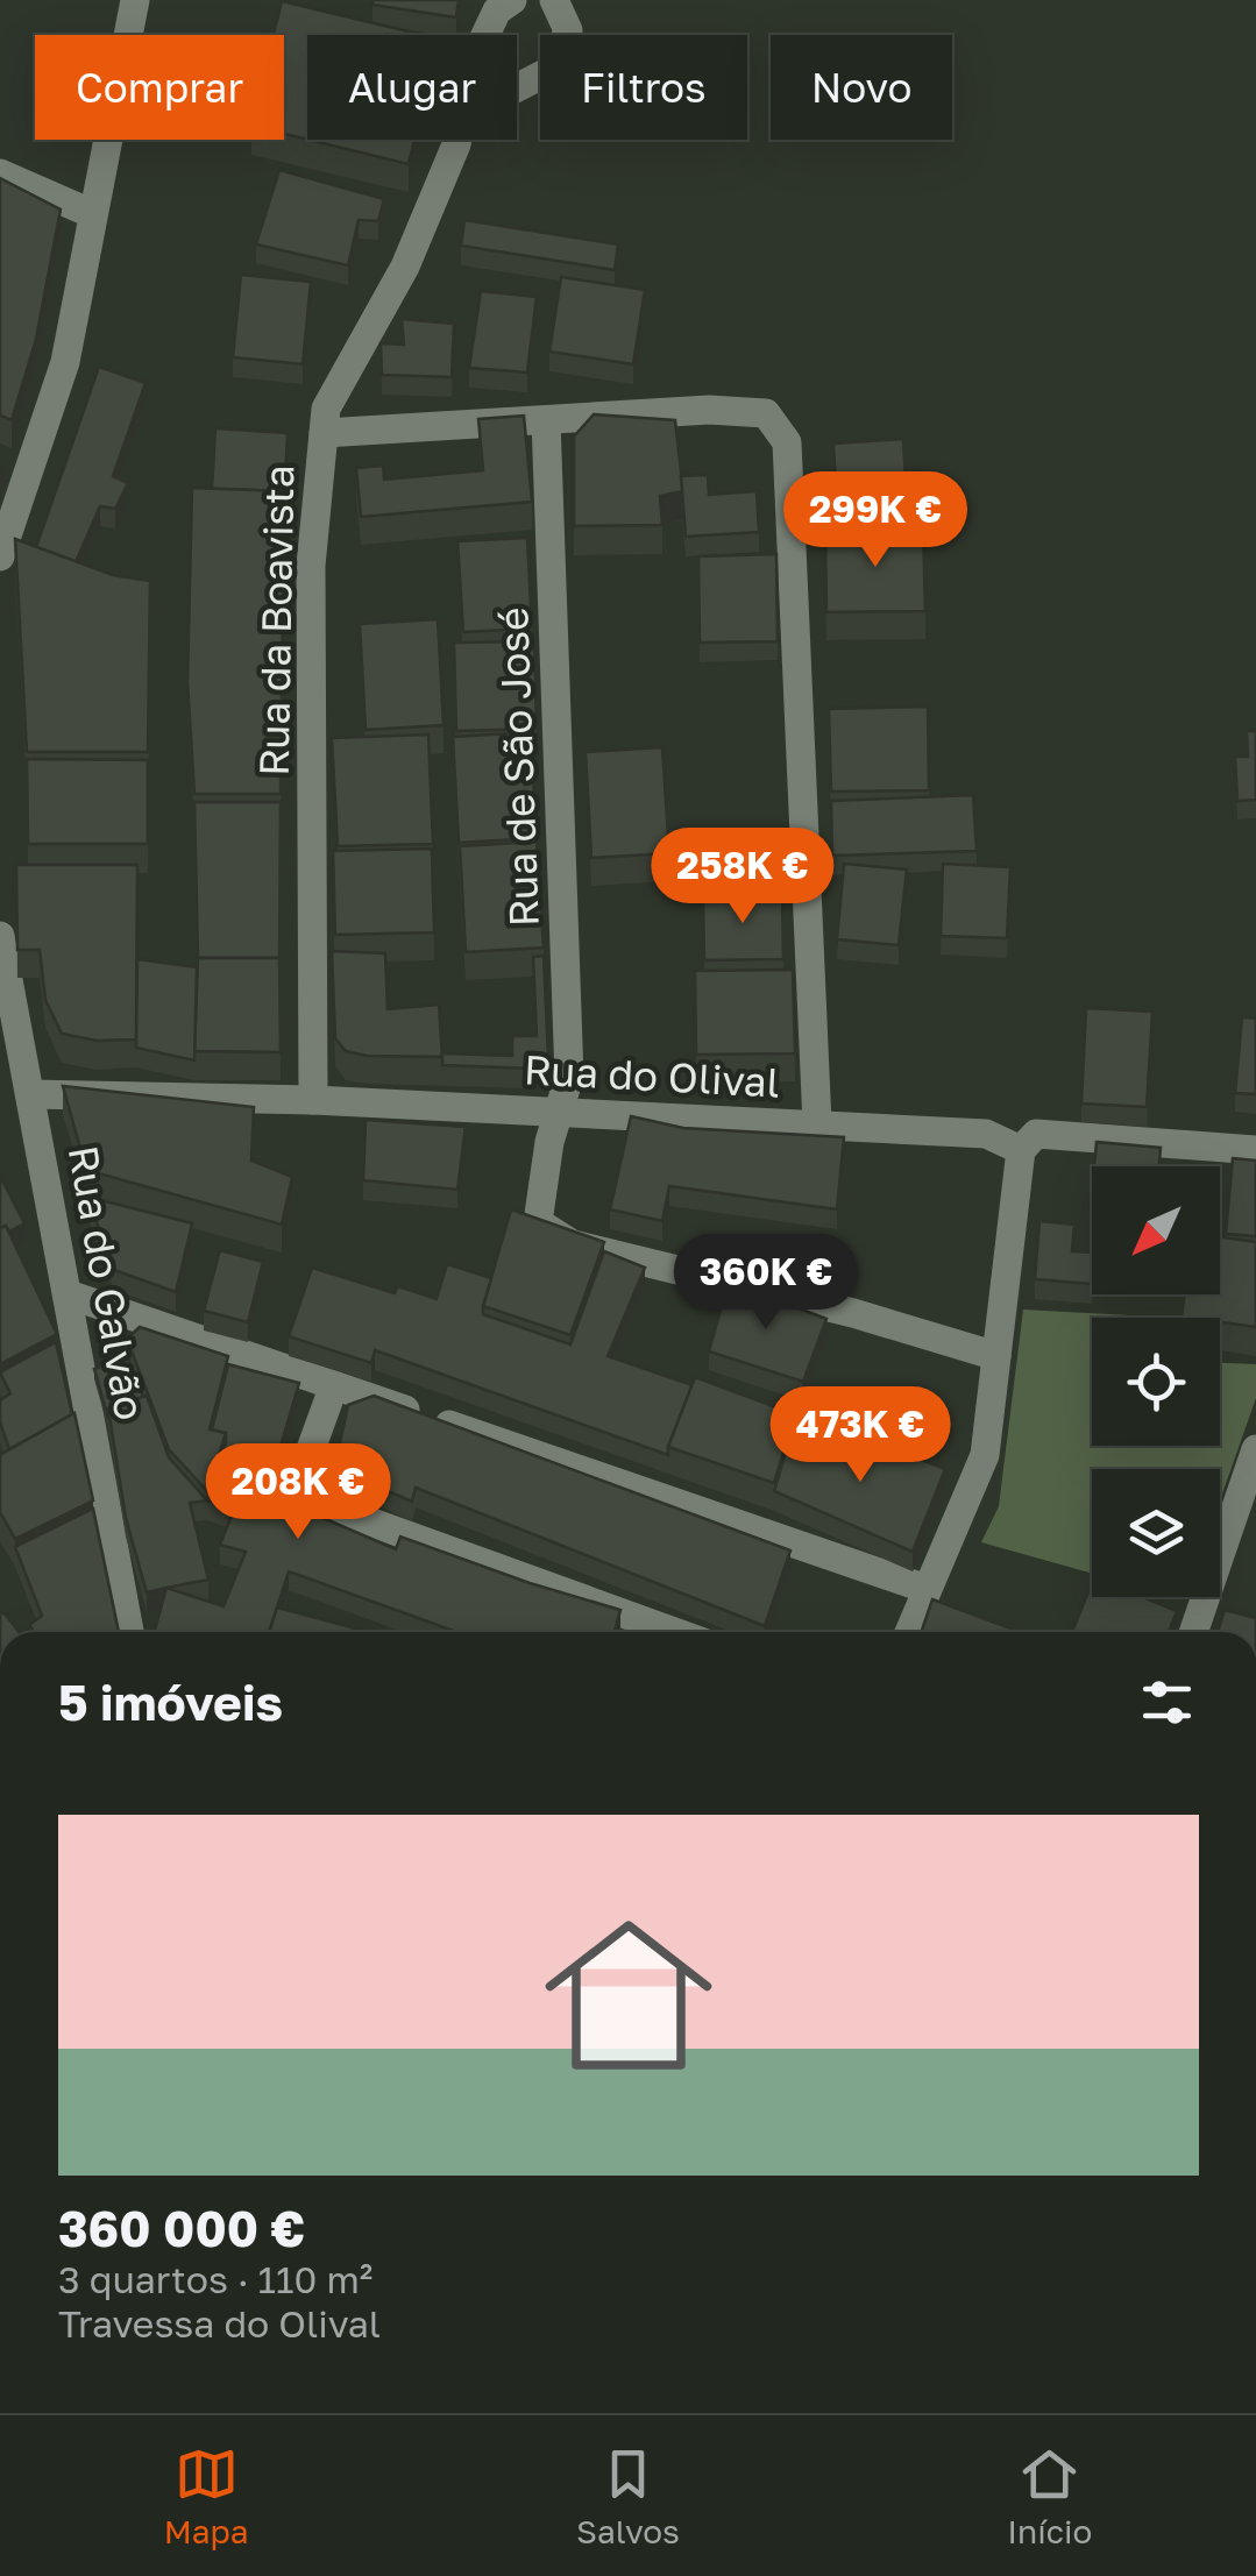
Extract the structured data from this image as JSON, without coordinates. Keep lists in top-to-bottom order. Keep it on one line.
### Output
{"streets":{"street":["Rua da Boavista","Rua de São José","Rua do Olival","Rua do Galvão"]},"crossings":[["Rua da Boavista","Rua do Olival"],["Rua de São José","Rua do Olival"],["Rua do Olival","Rua do Galvão"]],"north":"bottom left","page":{"chip":["Comprar","Alugar","Filtros","Novo"],"price":["299K €","258K €","360K €","473K €","208K €"],"heading":"5 imóveis","list":[{"name":"360 000 €","note":"3 quartos · 110 m² · Travessa do Olival"}],"tabs":["Mapa","Salvos","Início"]}}
